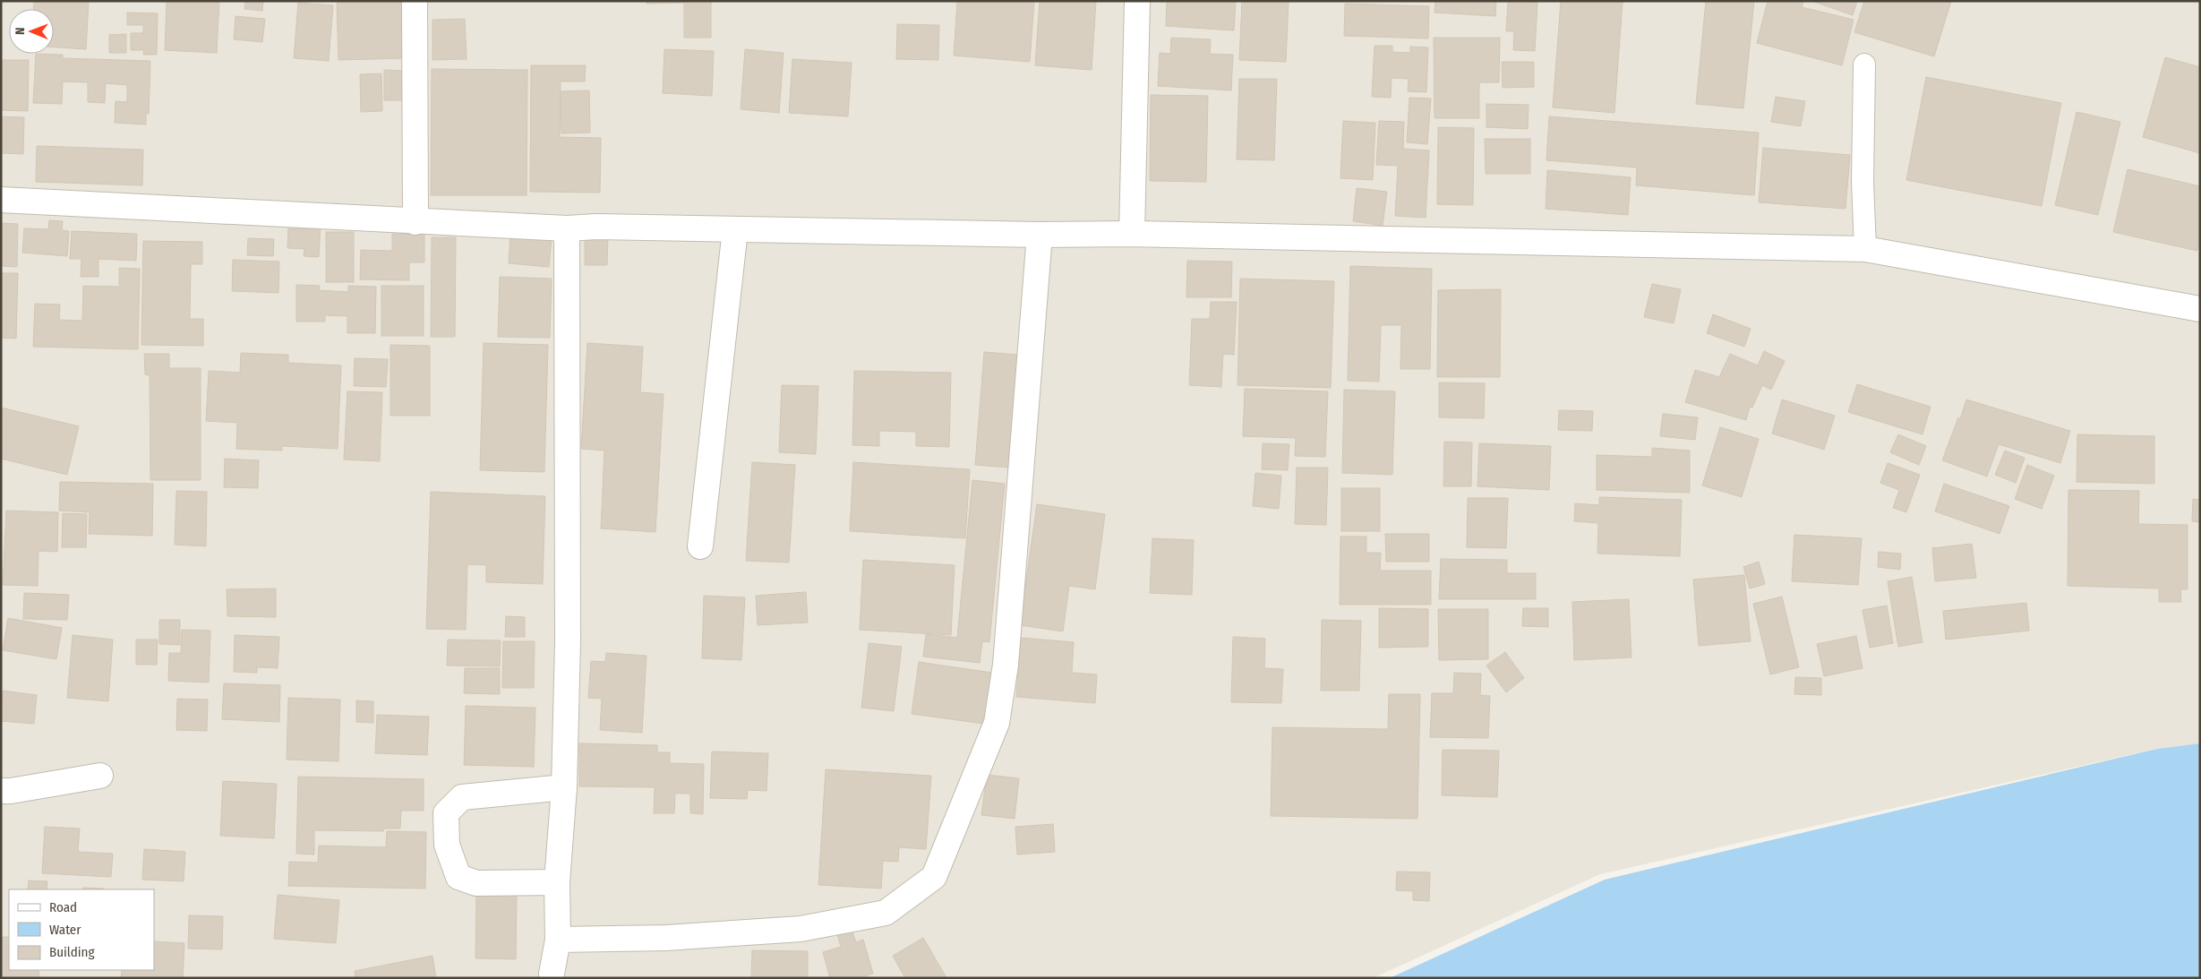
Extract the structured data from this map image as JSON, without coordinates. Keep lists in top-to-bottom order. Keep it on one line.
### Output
{"legend":["Road","Water","Building"],"north":"left"}
